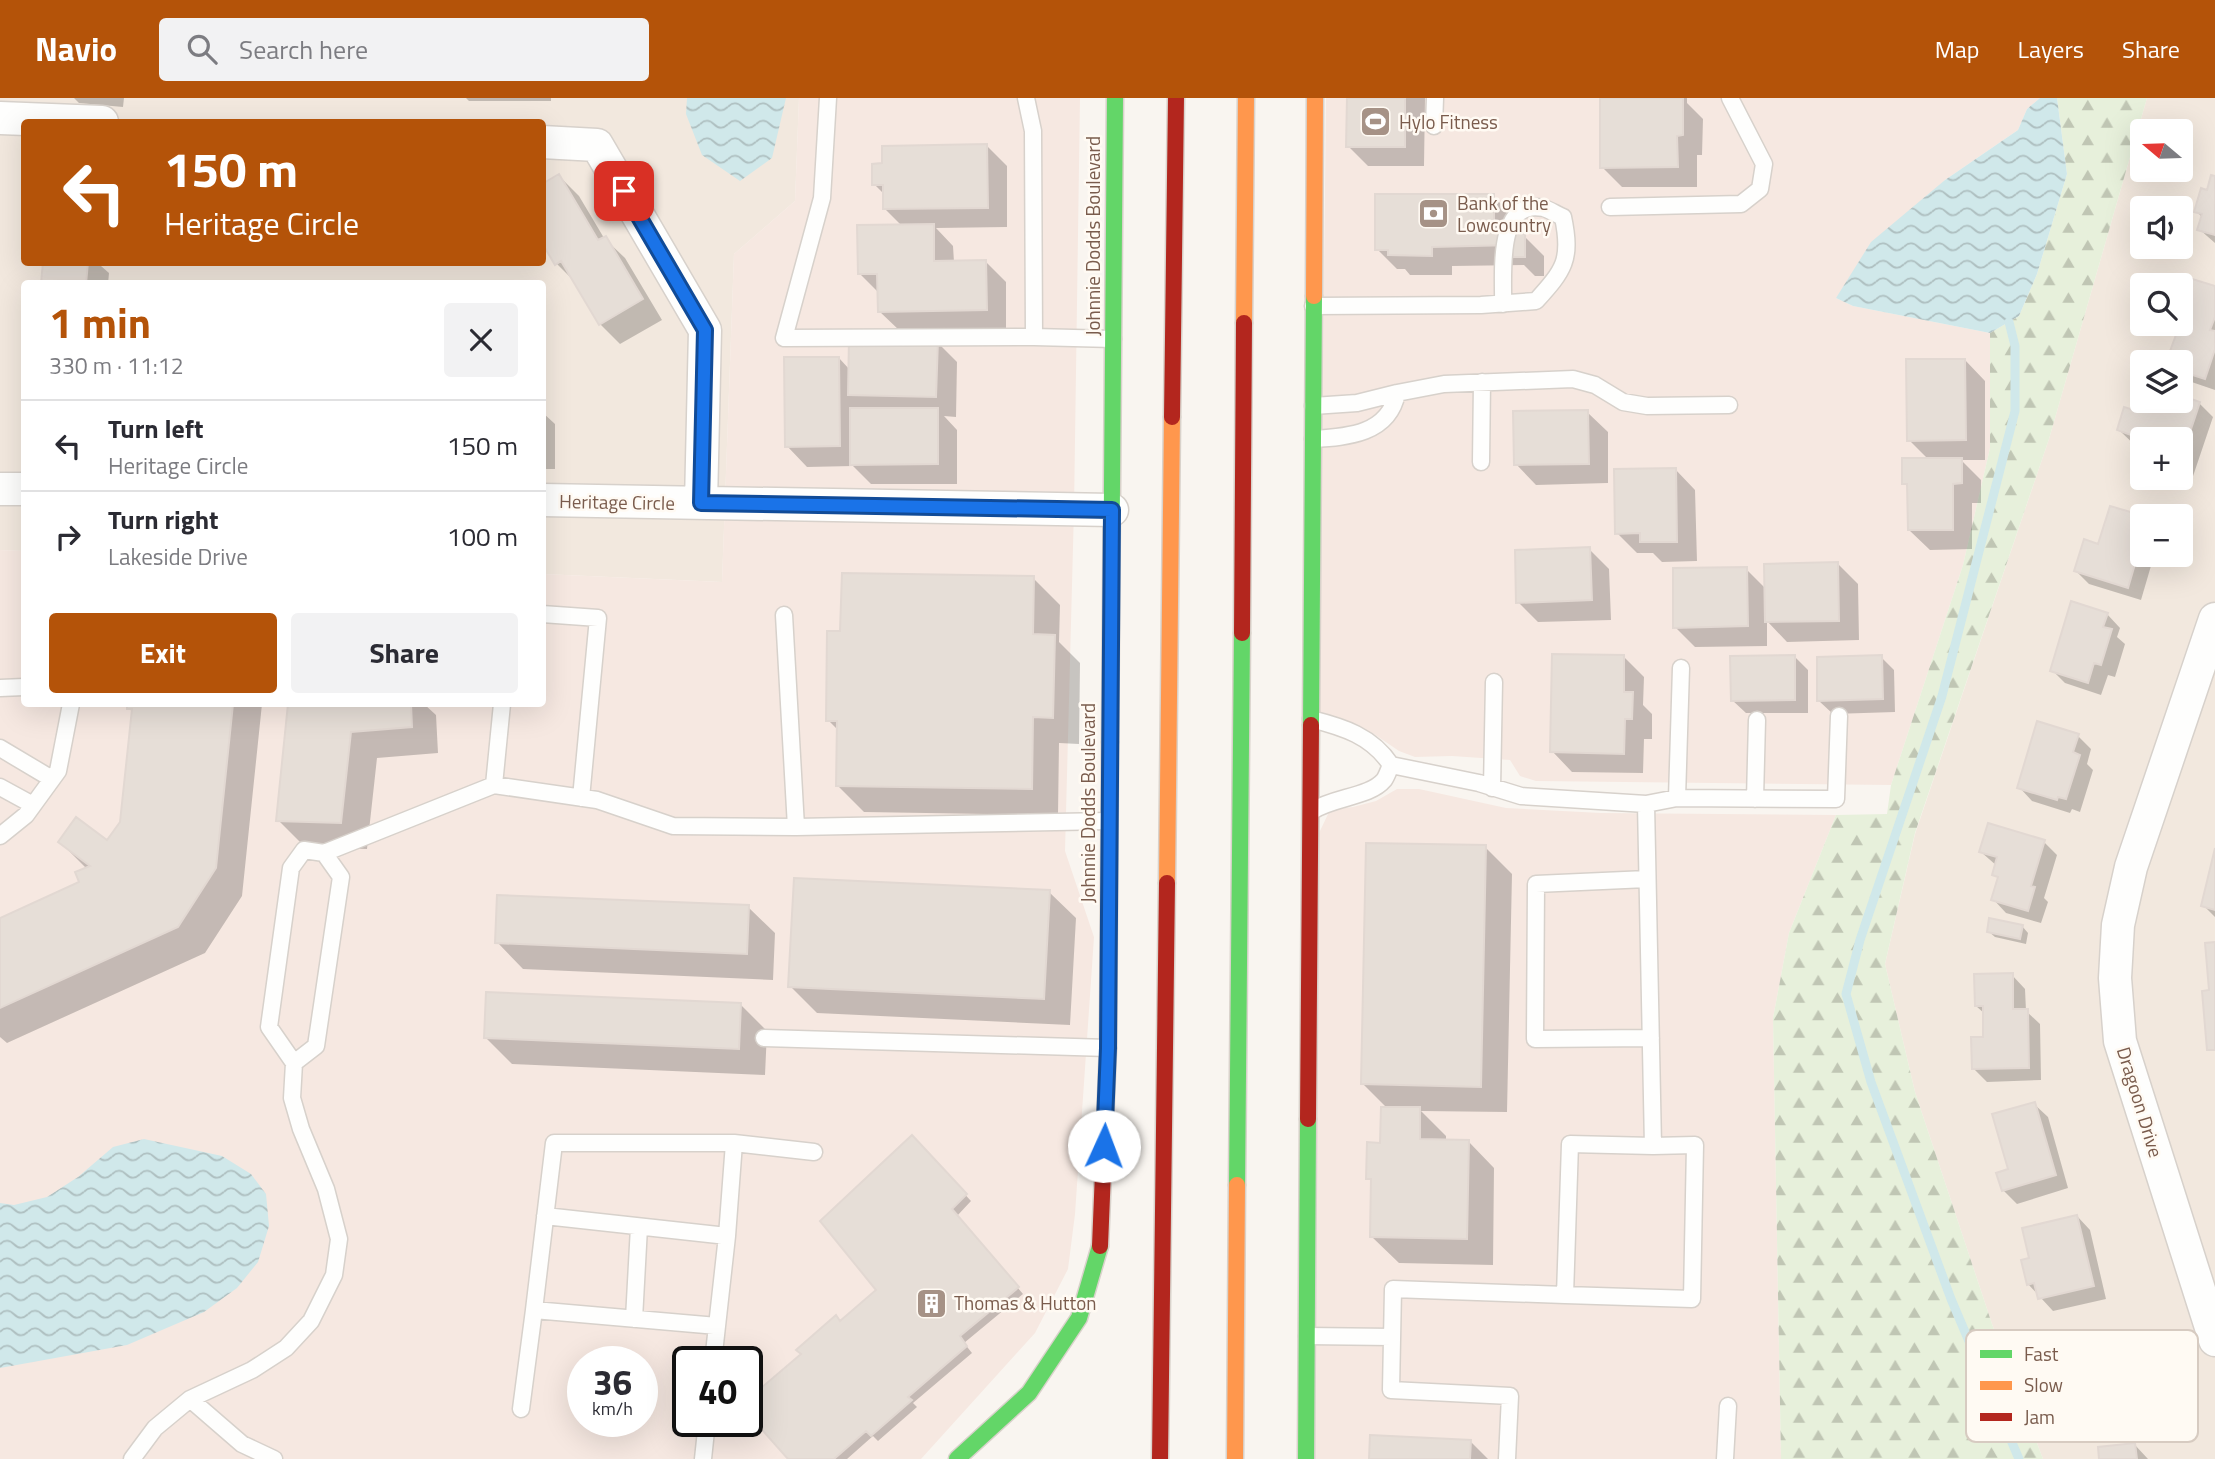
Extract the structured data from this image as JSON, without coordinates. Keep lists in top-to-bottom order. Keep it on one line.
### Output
{"streets":{"main road":["Johnnie Dodds Boulevard"],"street":["Heritage Circle","Dragoon Drive"]},"crossings":[["Johnnie Dodds Boulevard","Heritage Circle"]],"places":{"sports":["Hylo Fitness"],"bank":["Bank of the Lowcountry"],"building":["Thomas & Hutton"]},"legend":["Fast","Slow","Jam"],"north":"left","page":{"header":"Navio","search":"Search here","nav":["Map","Layers","Share"],"map_buttons":["+","−"],"turn":["150 m","Heritage Circle"],"heading":["1 min","330 m · 11:12"],"list":[{"name":"Turn left","note":"Heritage Circle","value":"150 m"},{"name":"Turn right","note":"Lakeside Drive","value":"100 m"}],"buttons":["Exit","Share"],"speed":"36 km/h","limit":"40"}}
